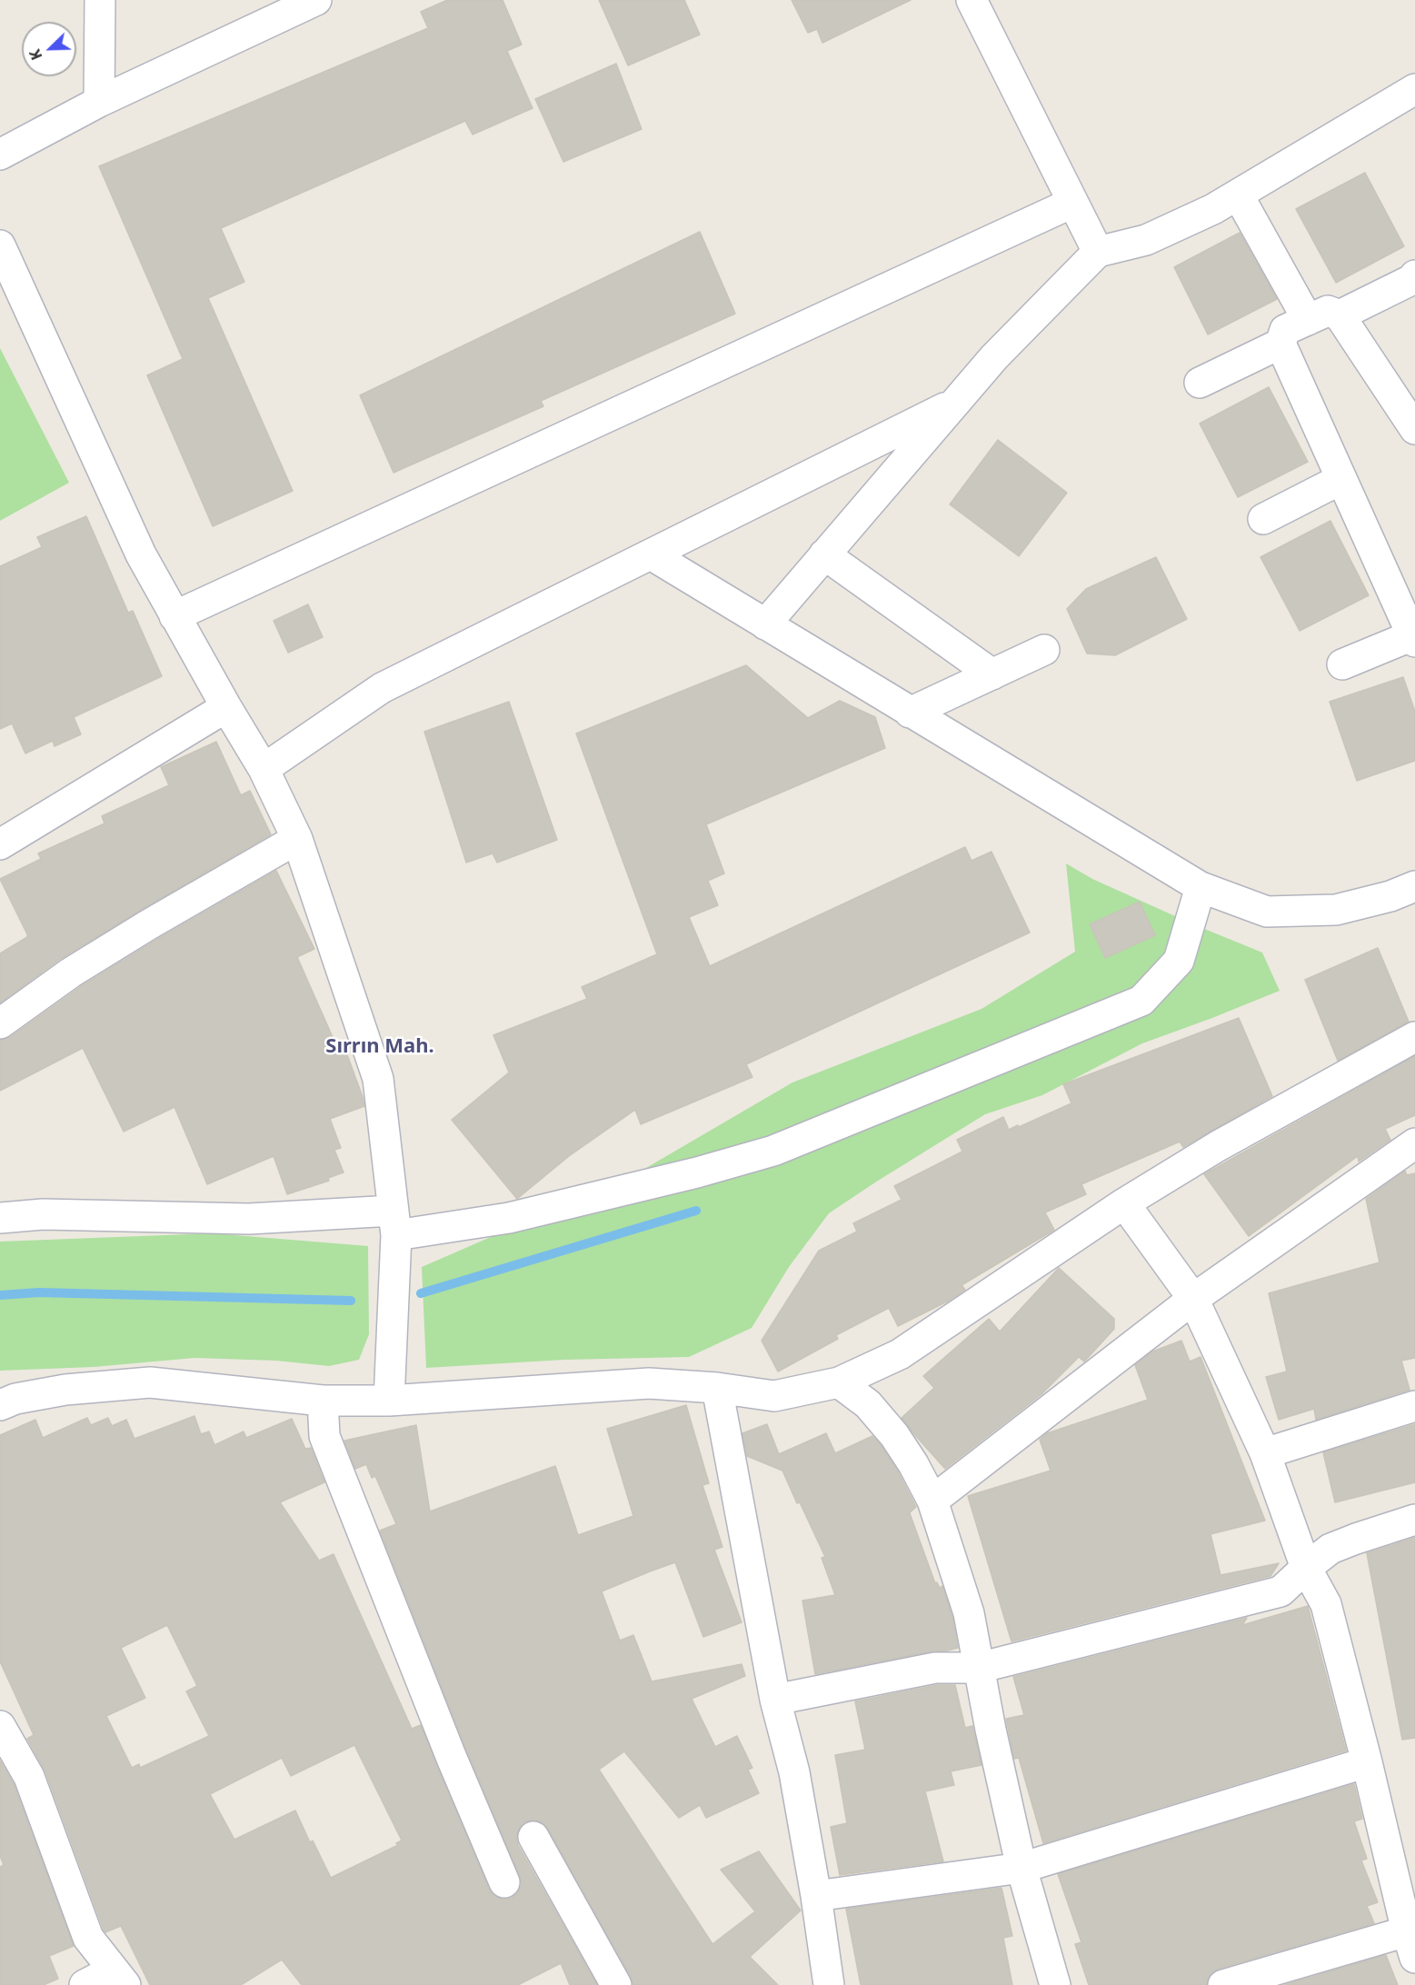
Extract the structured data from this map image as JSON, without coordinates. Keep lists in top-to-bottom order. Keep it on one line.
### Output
{"districts":["Sırrın Mah."],"north":"bottom left"}
